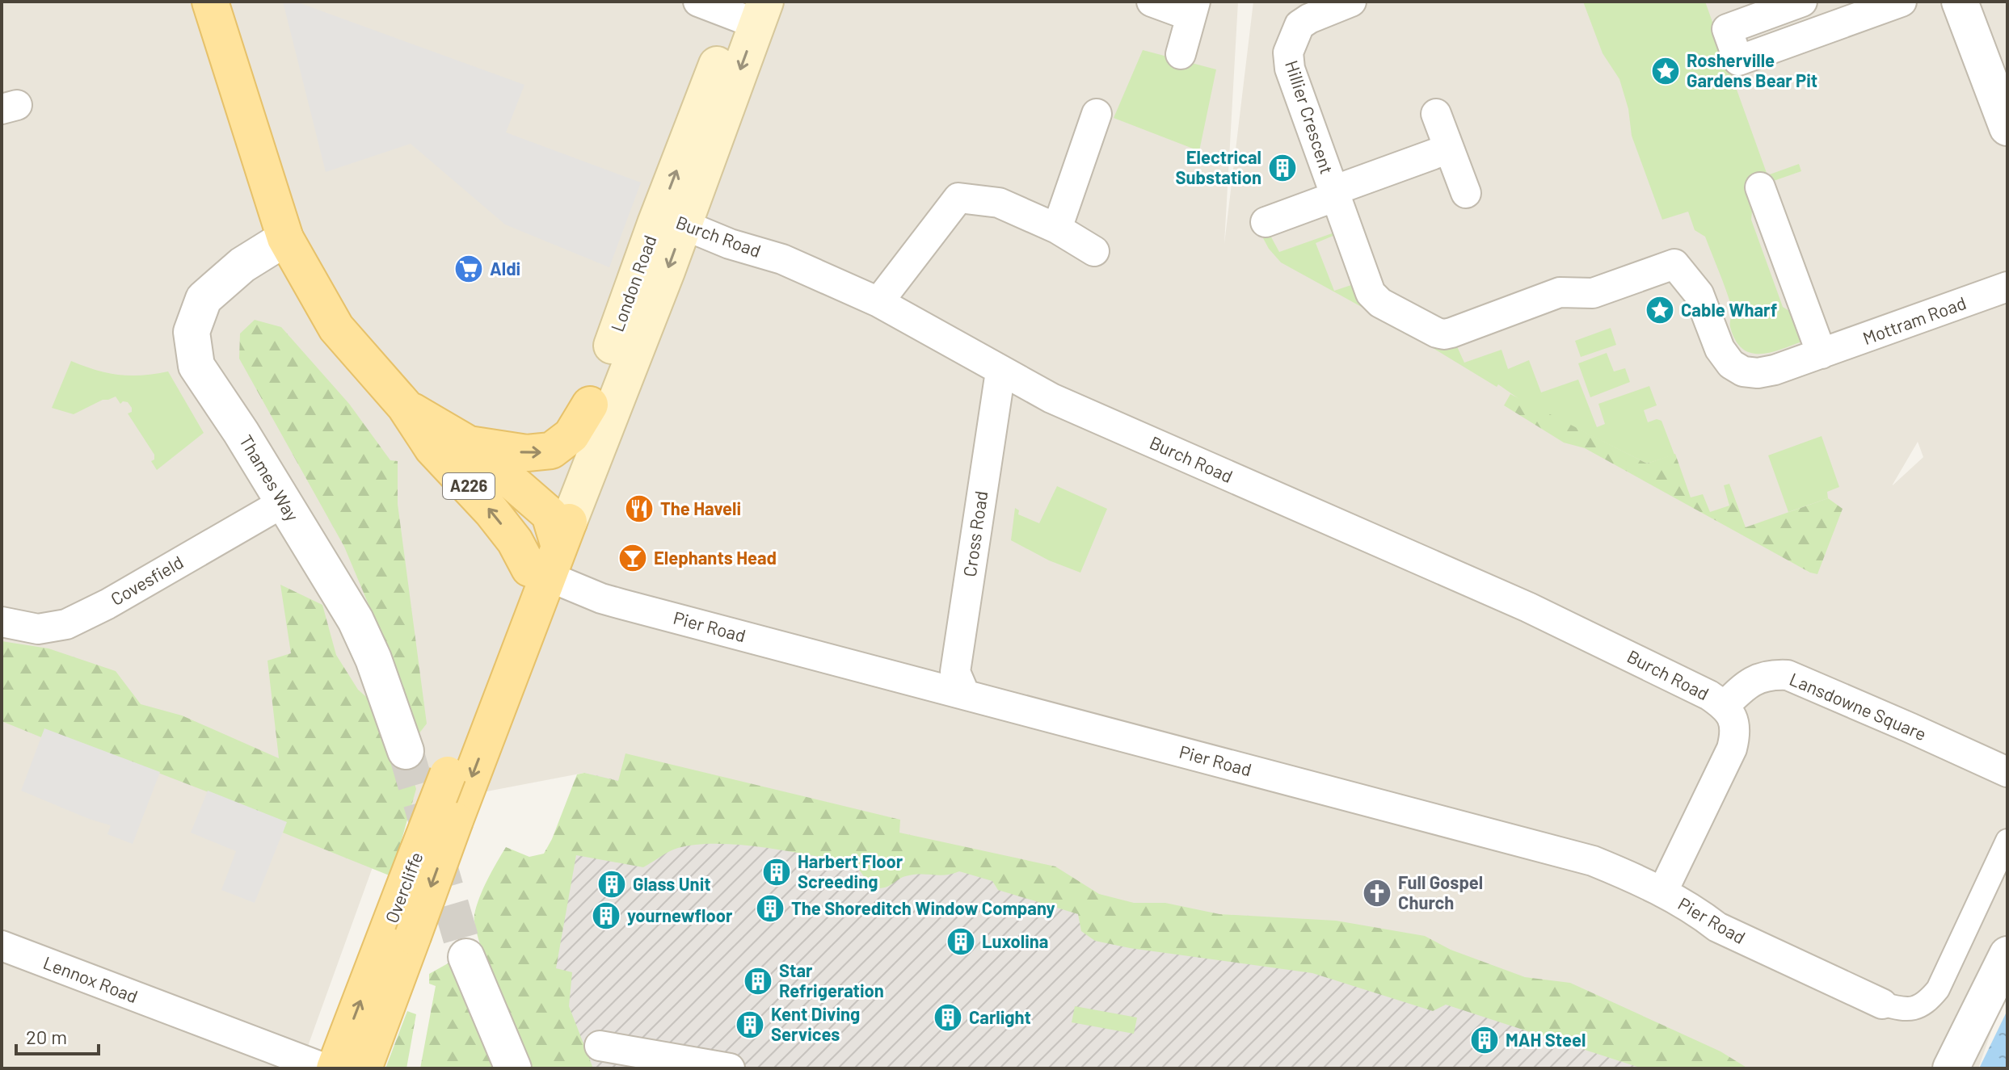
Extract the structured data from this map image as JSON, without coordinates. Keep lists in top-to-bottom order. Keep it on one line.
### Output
{"streets":{"main road":["London Road","A226","Overcliffe"],"street":["Hillier Crescent","Burch Road","Mottram Road","Thames Way","Cross Road","Covesfield","Pier Road","Lansdowne Square","Lennox Road"]},"crossings":[["Hillier Crescent","Mottram Road"],["Burch Road","London Road"],["Burch Road","Cross Road"],["Burch Road","Lansdowne Square"],["London Road","A226"],["London Road","Pier Road"],["London Road","Overcliffe"],["Thames Way","A226"],["Thames Way","Covesfield"],["A226","Pier Road"],["Cross Road","Pier Road"]],"places":{"place":["Rosherville Gardens Bear Pit","Cable Wharf"],"building":["Electrical Substation","Harbert Floor Screeding","Glass Unit","The Shoreditch Window Company","yournewfloor","Luxolina","Star Refrigeration","Carlight","Kent Diving Services","MAH Steel"],"supermarket":["Aldi"],"restaurant":["The Haveli"],"bar":["Elephants Head"],"church":["Full Gospel Church"]},"scale_bar":"20 m"}
